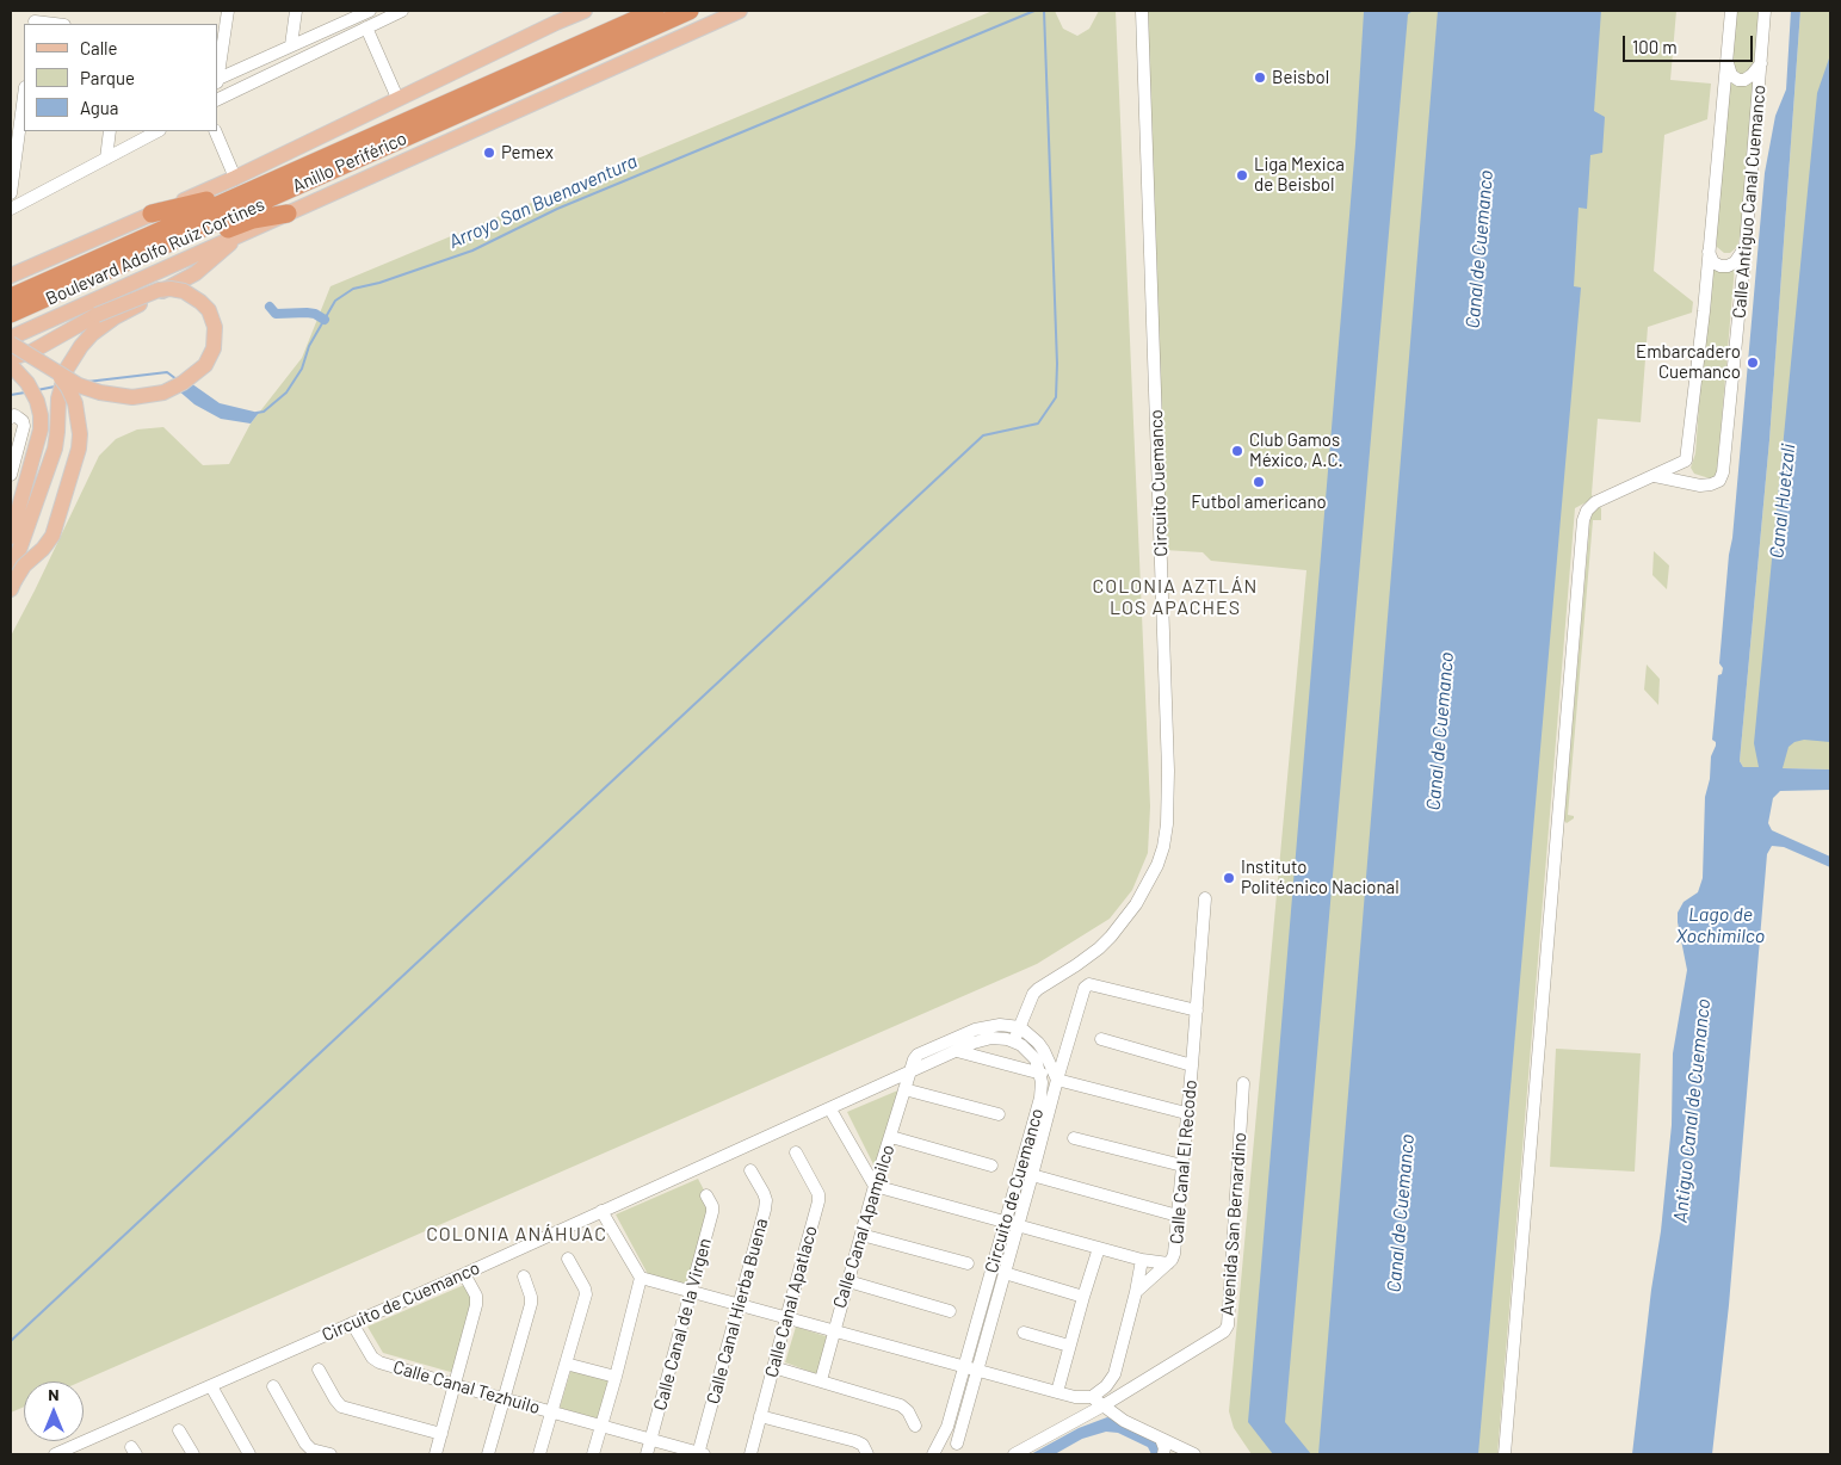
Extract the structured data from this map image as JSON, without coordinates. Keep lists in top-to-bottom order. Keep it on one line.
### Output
{"streets":{"highway":["Anillo Periférico"],"main road":["Boulevard Adolfo Ruiz Cortines"],"street":["Calle Antiguo Canal Cuemanco","Circuito Cuemanco","Calle Canal El Recodo","Circuito de Cuemanco","Avenida San Bernardino","Calle Canal Apampilco","Calle Canal Apatlaco","Calle Canal Hierba Buena","Calle Canal de la Virgen","Calle Canal Tezhuilo"]},"crossings":[["Circuito Cuemanco","Circuito de Cuemanco"],["Calle Canal El Recodo","Circuito de Cuemanco"],["Circuito de Cuemanco","Calle Canal Apampilco"],["Circuito de Cuemanco","Calle Canal Tezhuilo"],["Calle Canal Hierba Buena","Calle Canal Tezhuilo"],["Calle Canal de la Virgen","Calle Canal Tezhuilo"]],"districts":["COLONIA AZTLÁN LOS APACHES","COLONIA ANÁHUAC"],"water":["Arroyo San Buenaventura","Canal de Cuemanco","Canal Huetzali","Lago de Xochimilco","Antiguo Canal de Cuemanco"],"places":["Beisbol","Pemex","Liga Mexica de Beisbol","Embarcadero Cuemanco","Club Gamos México, A.C.","Futbol americano","Instituto Politécnico Nacional"],"legend":["Calle","Parque","Agua"],"scale_bar":"100 m","north":"top"}
